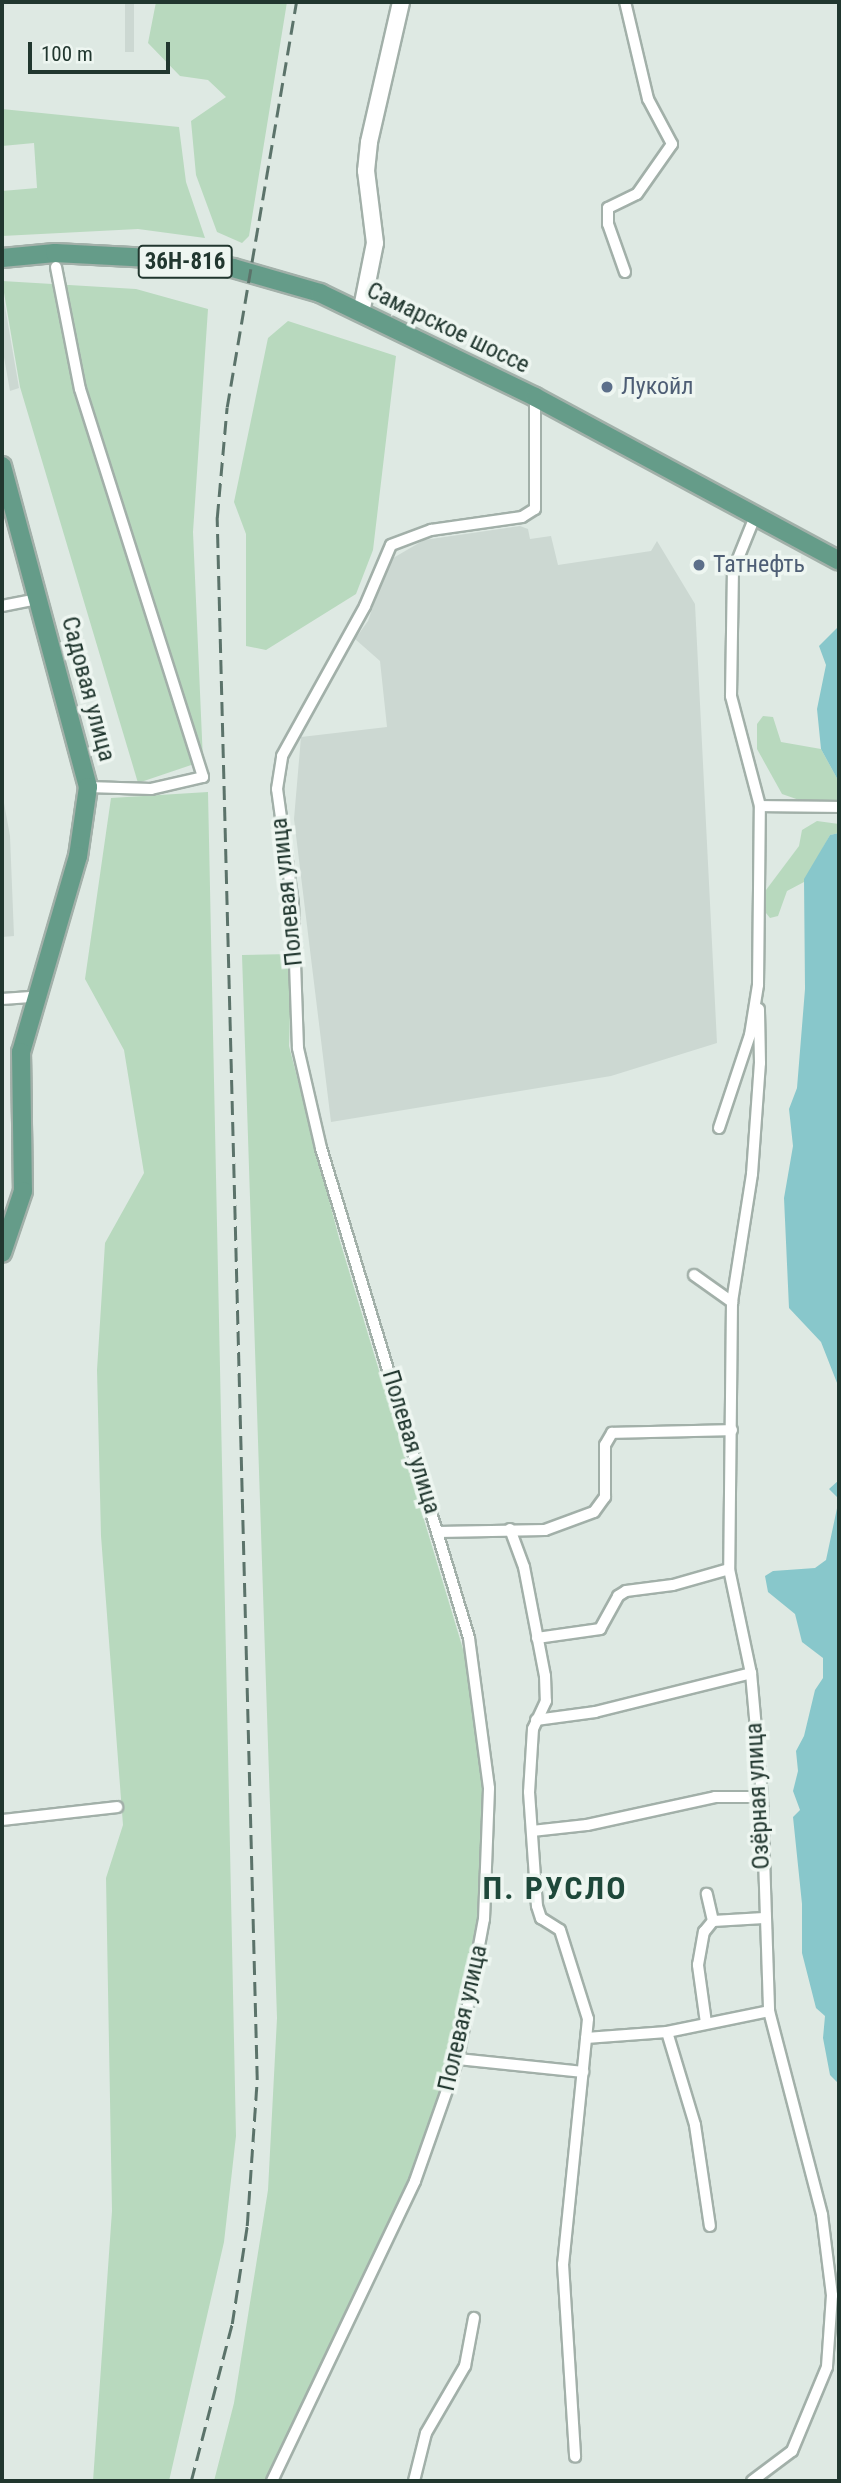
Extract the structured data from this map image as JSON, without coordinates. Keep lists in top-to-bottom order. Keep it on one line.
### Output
{"streets":{"main road":["36Н-816","Самарское шоссе","Садовая улица"],"street":["Полевая улица","Озёрная улица"]},"crossings":[["Самарское шоссе","Полевая улица"]],"districts":["П. РУСЛО"],"places":["Лукойл","Татнефть"],"scale_bar":"100 m"}
